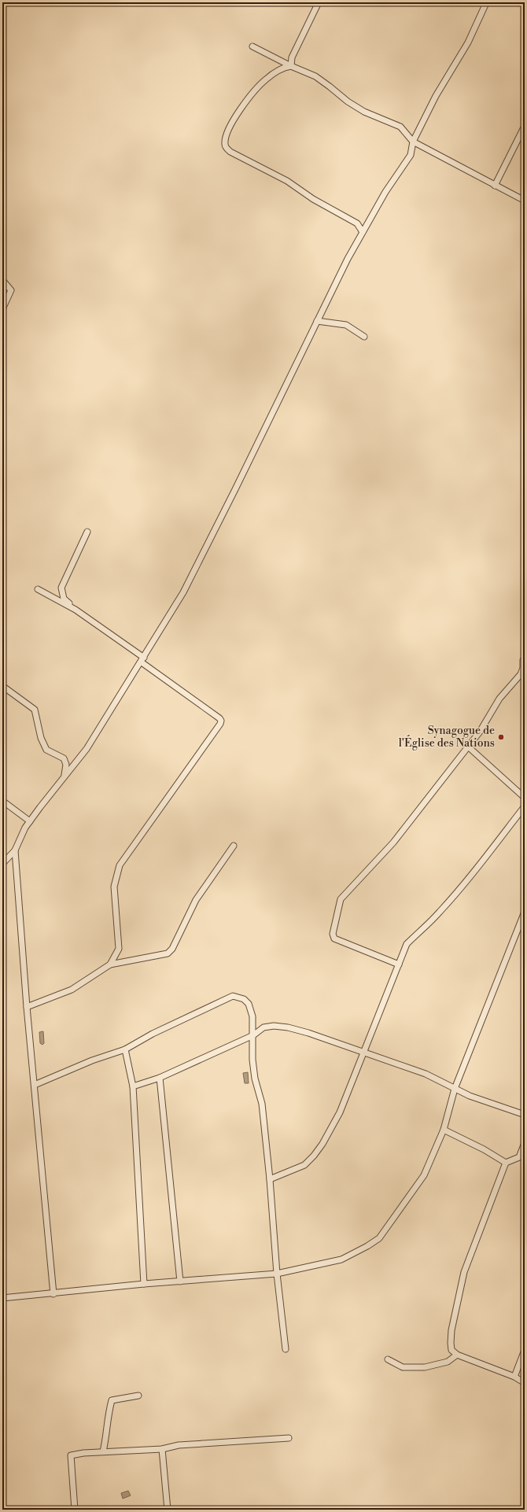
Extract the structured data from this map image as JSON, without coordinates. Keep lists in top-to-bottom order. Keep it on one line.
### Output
{"places":["Synagogue de l'Église des Nations"]}
